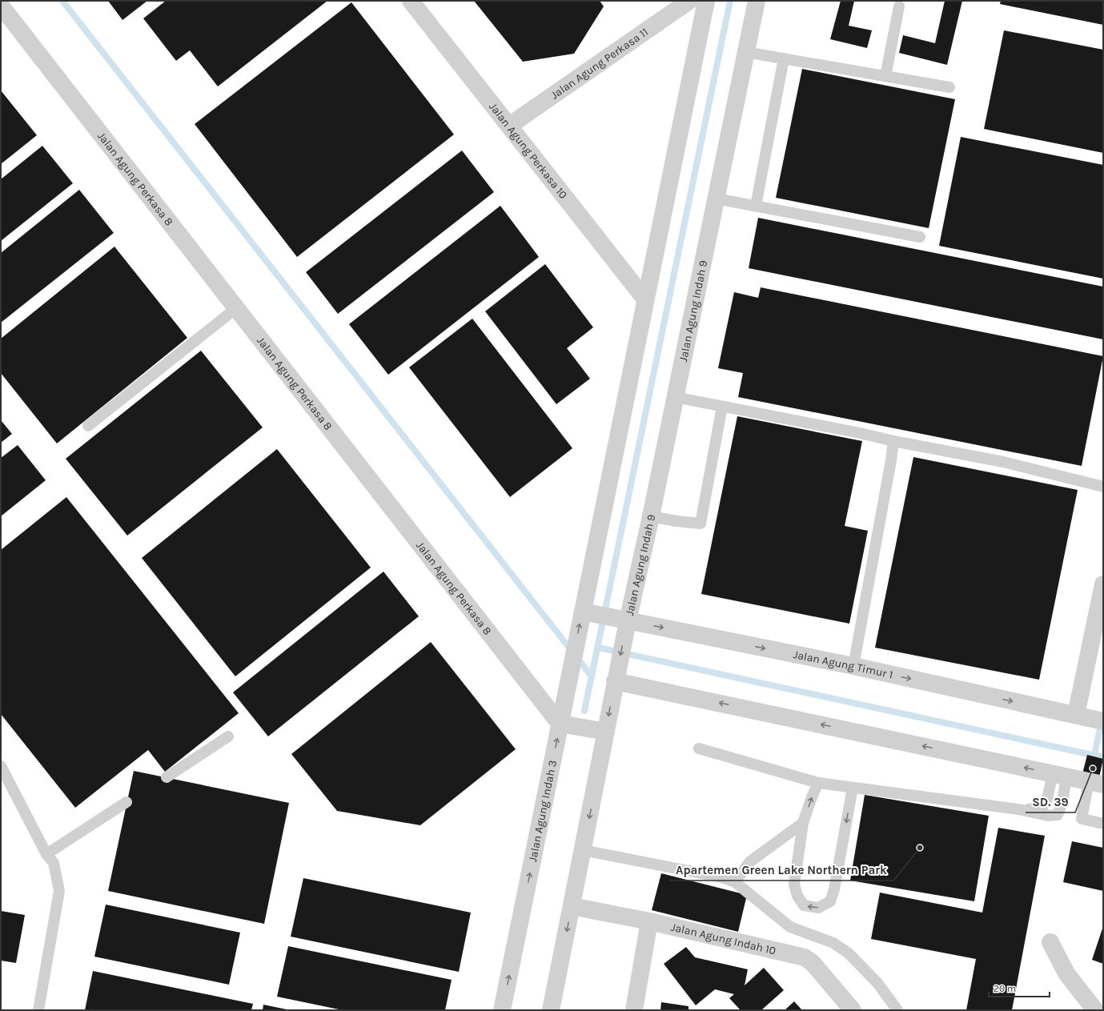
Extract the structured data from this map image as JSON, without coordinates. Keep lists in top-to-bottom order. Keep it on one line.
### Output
{"streets":{"street":["Jalan Agung Perkasa 11","Jalan Agung Perkasa 10","Jalan Agung Perkasa 8","Jalan Agung Indah 9","Jalan Agung Timur 1","Jalan Agung Indah 3","Jalan Agung Indah 10"]},"crossings":[["Jalan Agung Perkasa 11","Jalan Agung Perkasa 10"],["Jalan Agung Perkasa 8","Jalan Agung Indah 3"],["Jalan Agung Indah 9","Jalan Agung Timur 1"],["Jalan Agung Timur 1","Jalan Agung Indah 3"]],"places":["SD. 39","Apartemen Green Lake Northern Park"],"scale_bar":"20 m"}
